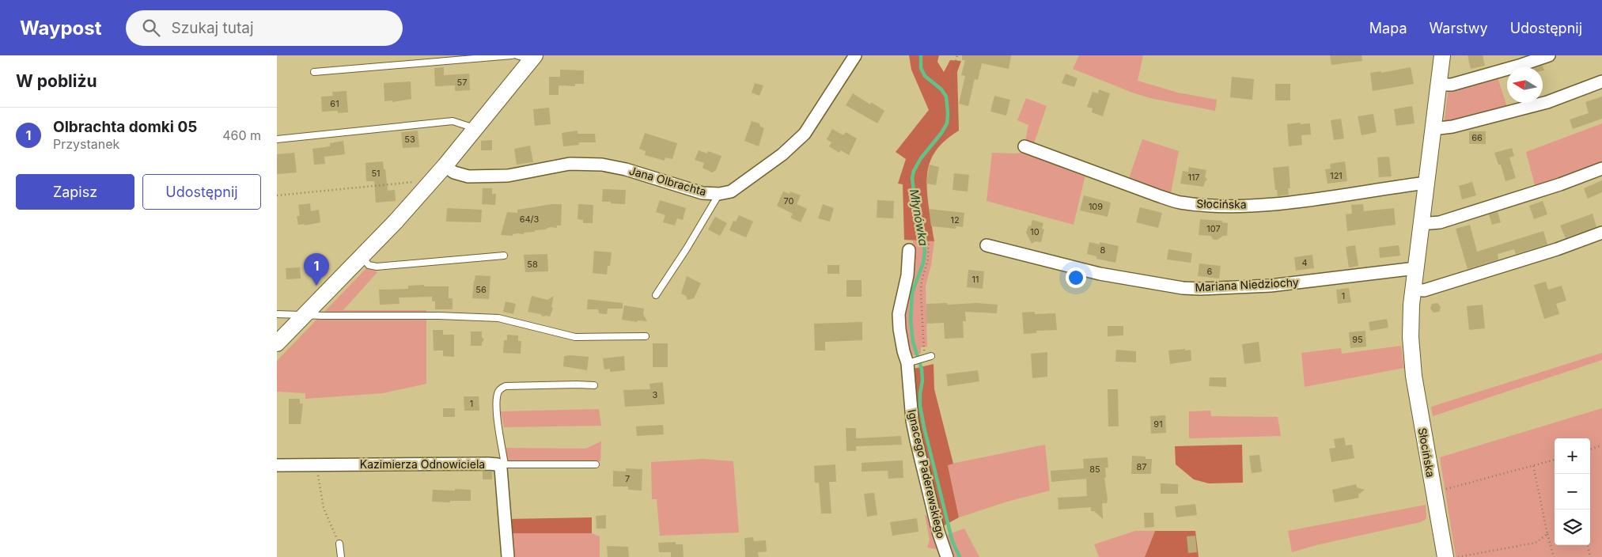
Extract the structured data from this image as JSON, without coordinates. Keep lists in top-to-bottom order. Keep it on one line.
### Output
{"streets":{"street":["Jana Olbrachta","Słocińska","Mariana Niedziochy","Kazimierza Odnowiciela","Ignacego Paderewskiego"]},"crossings":[["Słocińska","Mariana Niedziochy"]],"water":["Młynówka"],"house_numbers":["57","61","66","53","51","121","117","70","109","64/3","12","107","10","8","4","58","6","11","56","1","95","3","1","91","87","85","7"],"north":"left","page":{"header":"Waypost","search":"Szukaj tutaj","nav":["Mapa","Warstwy","Udostępnij"],"heading":"W pobliżu","list":[{"mark":"1","name":"Olbrachta domki 05","note":"Przystanek","value":"460 m"}],"buttons":["Zapisz","Udostępnij"],"pins":"1","map_buttons":["+","−"]}}
